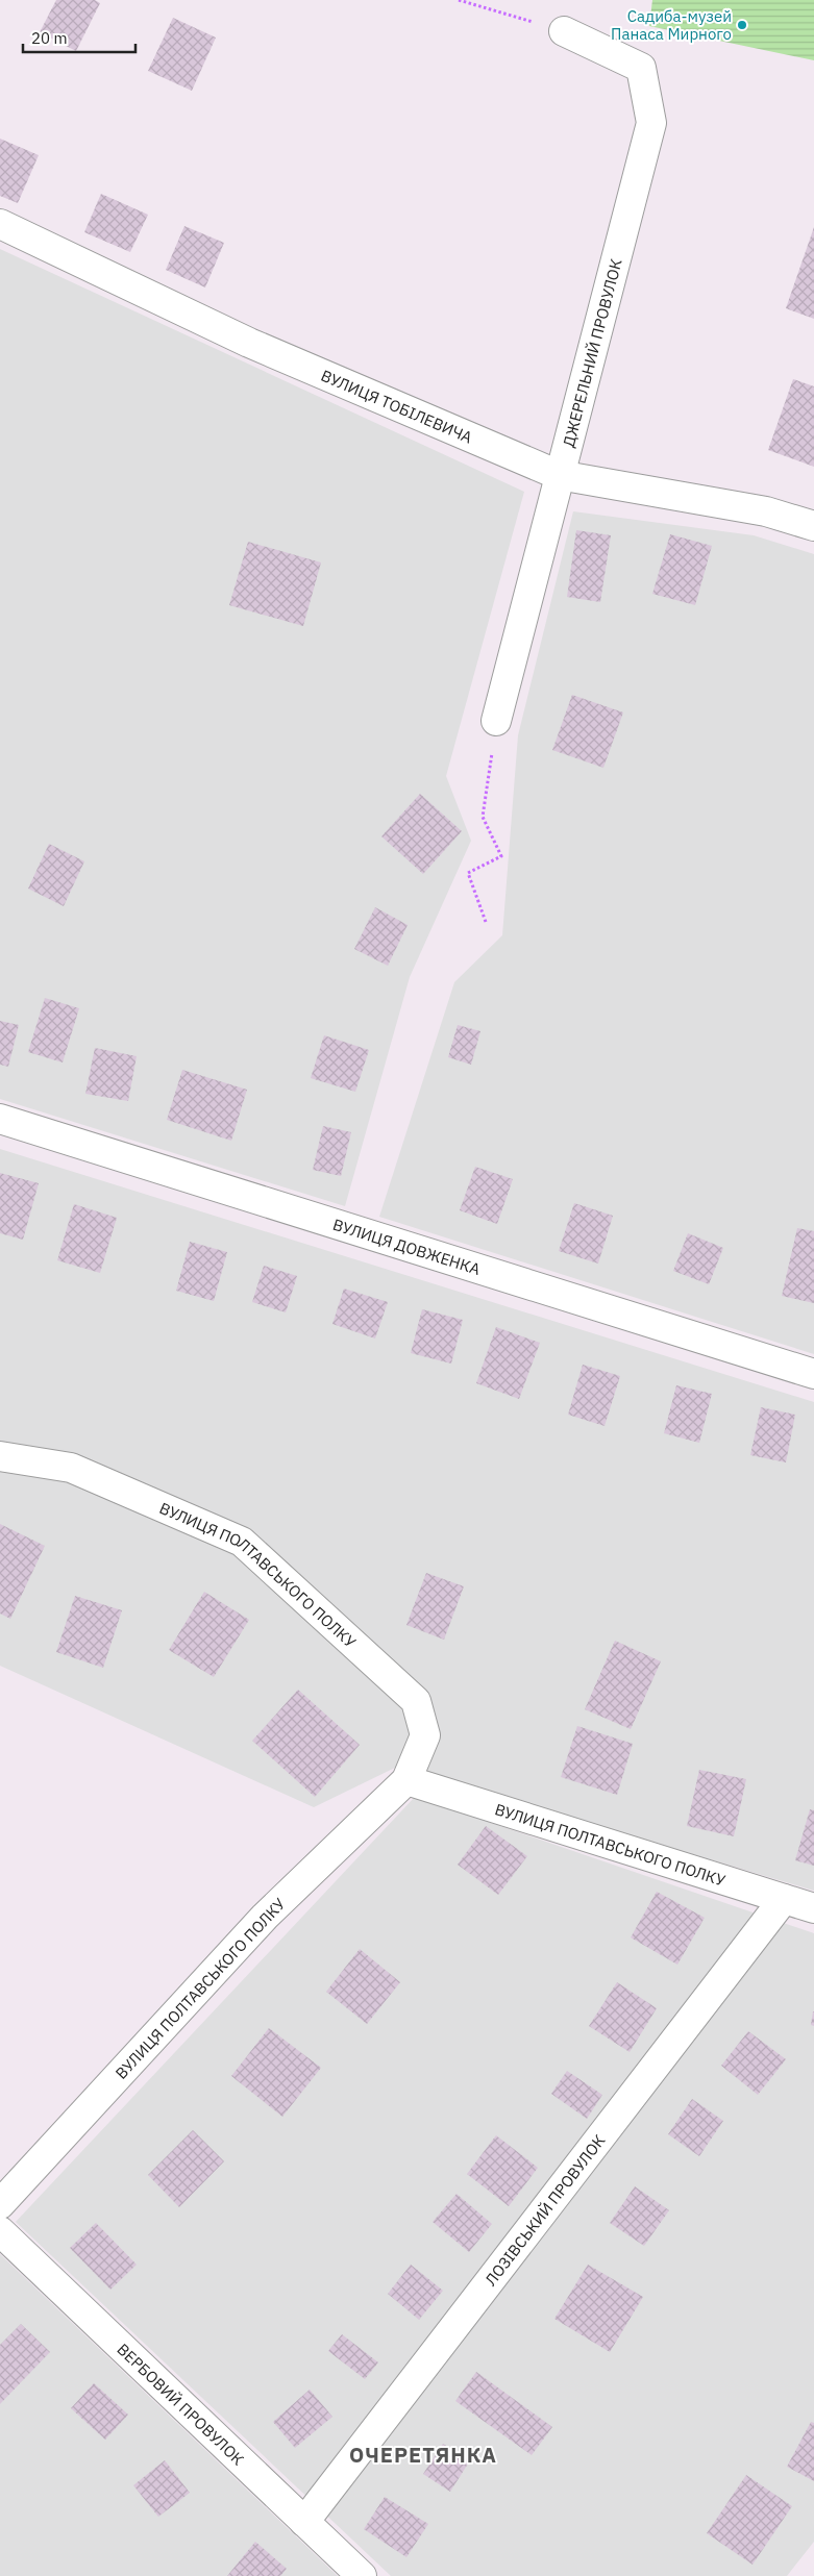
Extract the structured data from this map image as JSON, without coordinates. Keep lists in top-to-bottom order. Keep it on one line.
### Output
{"streets":{"street":["ДЖЕРЕЛЬНИЙ ПРОВУЛОК","ВУЛИЦЯ ТОБІЛЕВИЧА","ВУЛИЦЯ ДОВЖЕНКА","ВУЛИЦЯ ПОЛТАВСЬКОГО ПОЛКУ","ЛОЗІВСЬКИЙ ПРОВУЛОК","ВЕРБОВИЙ ПРОВУЛОК"]},"crossings":[["ДЖЕРЕЛЬНИЙ ПРОВУЛОК","ВУЛИЦЯ ТОБІЛЕВИЧА"],["ВУЛИЦЯ ПОЛТАВСЬКОГО ПОЛКУ","ЛОЗІВСЬКИЙ ПРОВУЛОК"],["ЛОЗІВСЬКИЙ ПРОВУЛОК","ВЕРБОВИЙ ПРОВУЛОК"]],"districts":["ОЧЕРЕТЯНКА"],"places":["Садиба-музей Панаса Мирного"],"scale_bar":"20 m"}
